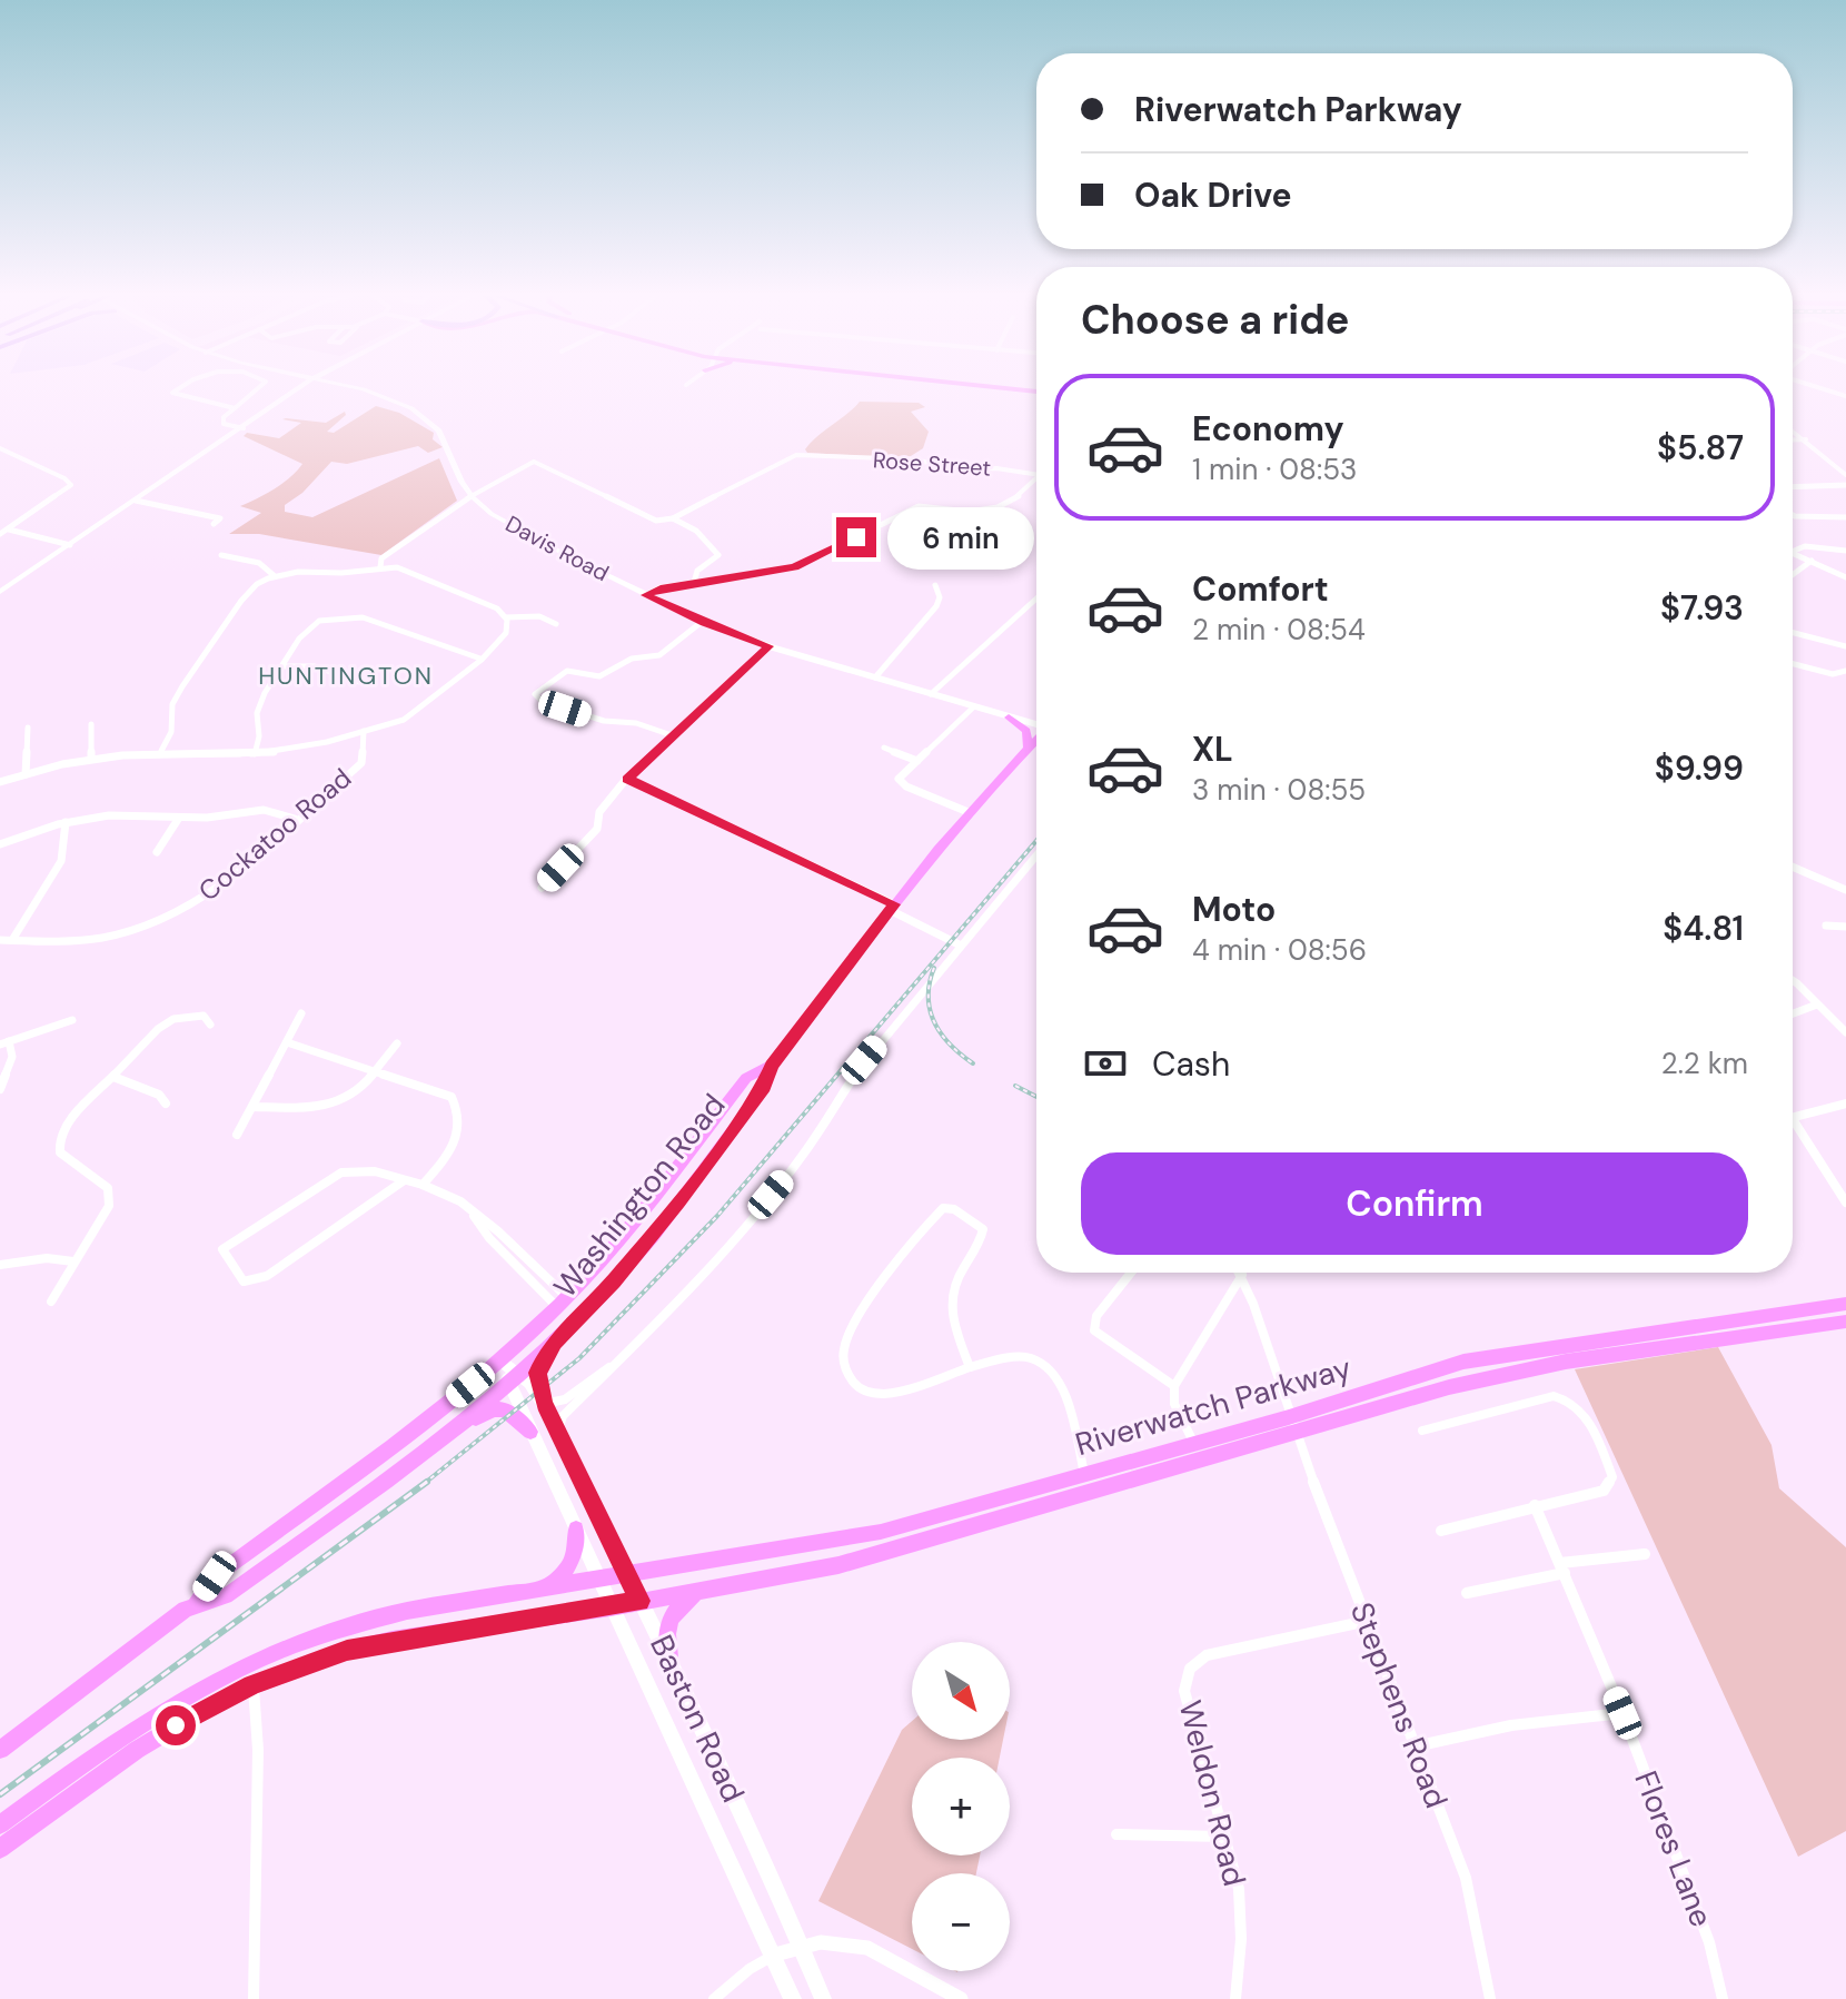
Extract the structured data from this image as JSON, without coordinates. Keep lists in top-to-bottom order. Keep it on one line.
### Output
{"streets":{"main road":["Davis Road","Washington Road","Riverwatch Parkway","Baston Road"],"street":["Rose Street","Cockatoo Road","Stephens Road","Weldon Road","Flores Lane"]},"crossings":[["Washington Road","Baston Road"],["Riverwatch Parkway","Stephens Road"],["Riverwatch Parkway","Baston Road"],["Stephens Road","Weldon Road"]],"districts":["HUNTINGTON"],"north":"bottom right","page":{"banner":["Riverwatch Parkway","Oak Drive"],"heading":"Choose a ride","list":[{"name":"Economy","note":"1 min · 08:53","value":"$5.87"},{"name":"Comfort","note":"2 min · 08:54","value":"$7.93"},{"name":"XL","note":"3 min · 08:55","value":"$9.99"},{"name":"Moto","note":"4 min · 08:56","value":"$4.81"}],"bubble":"6 min","pay":["Cash","2.2 km"],"buttons":"Confirm","map_buttons":["+","−"]}}
